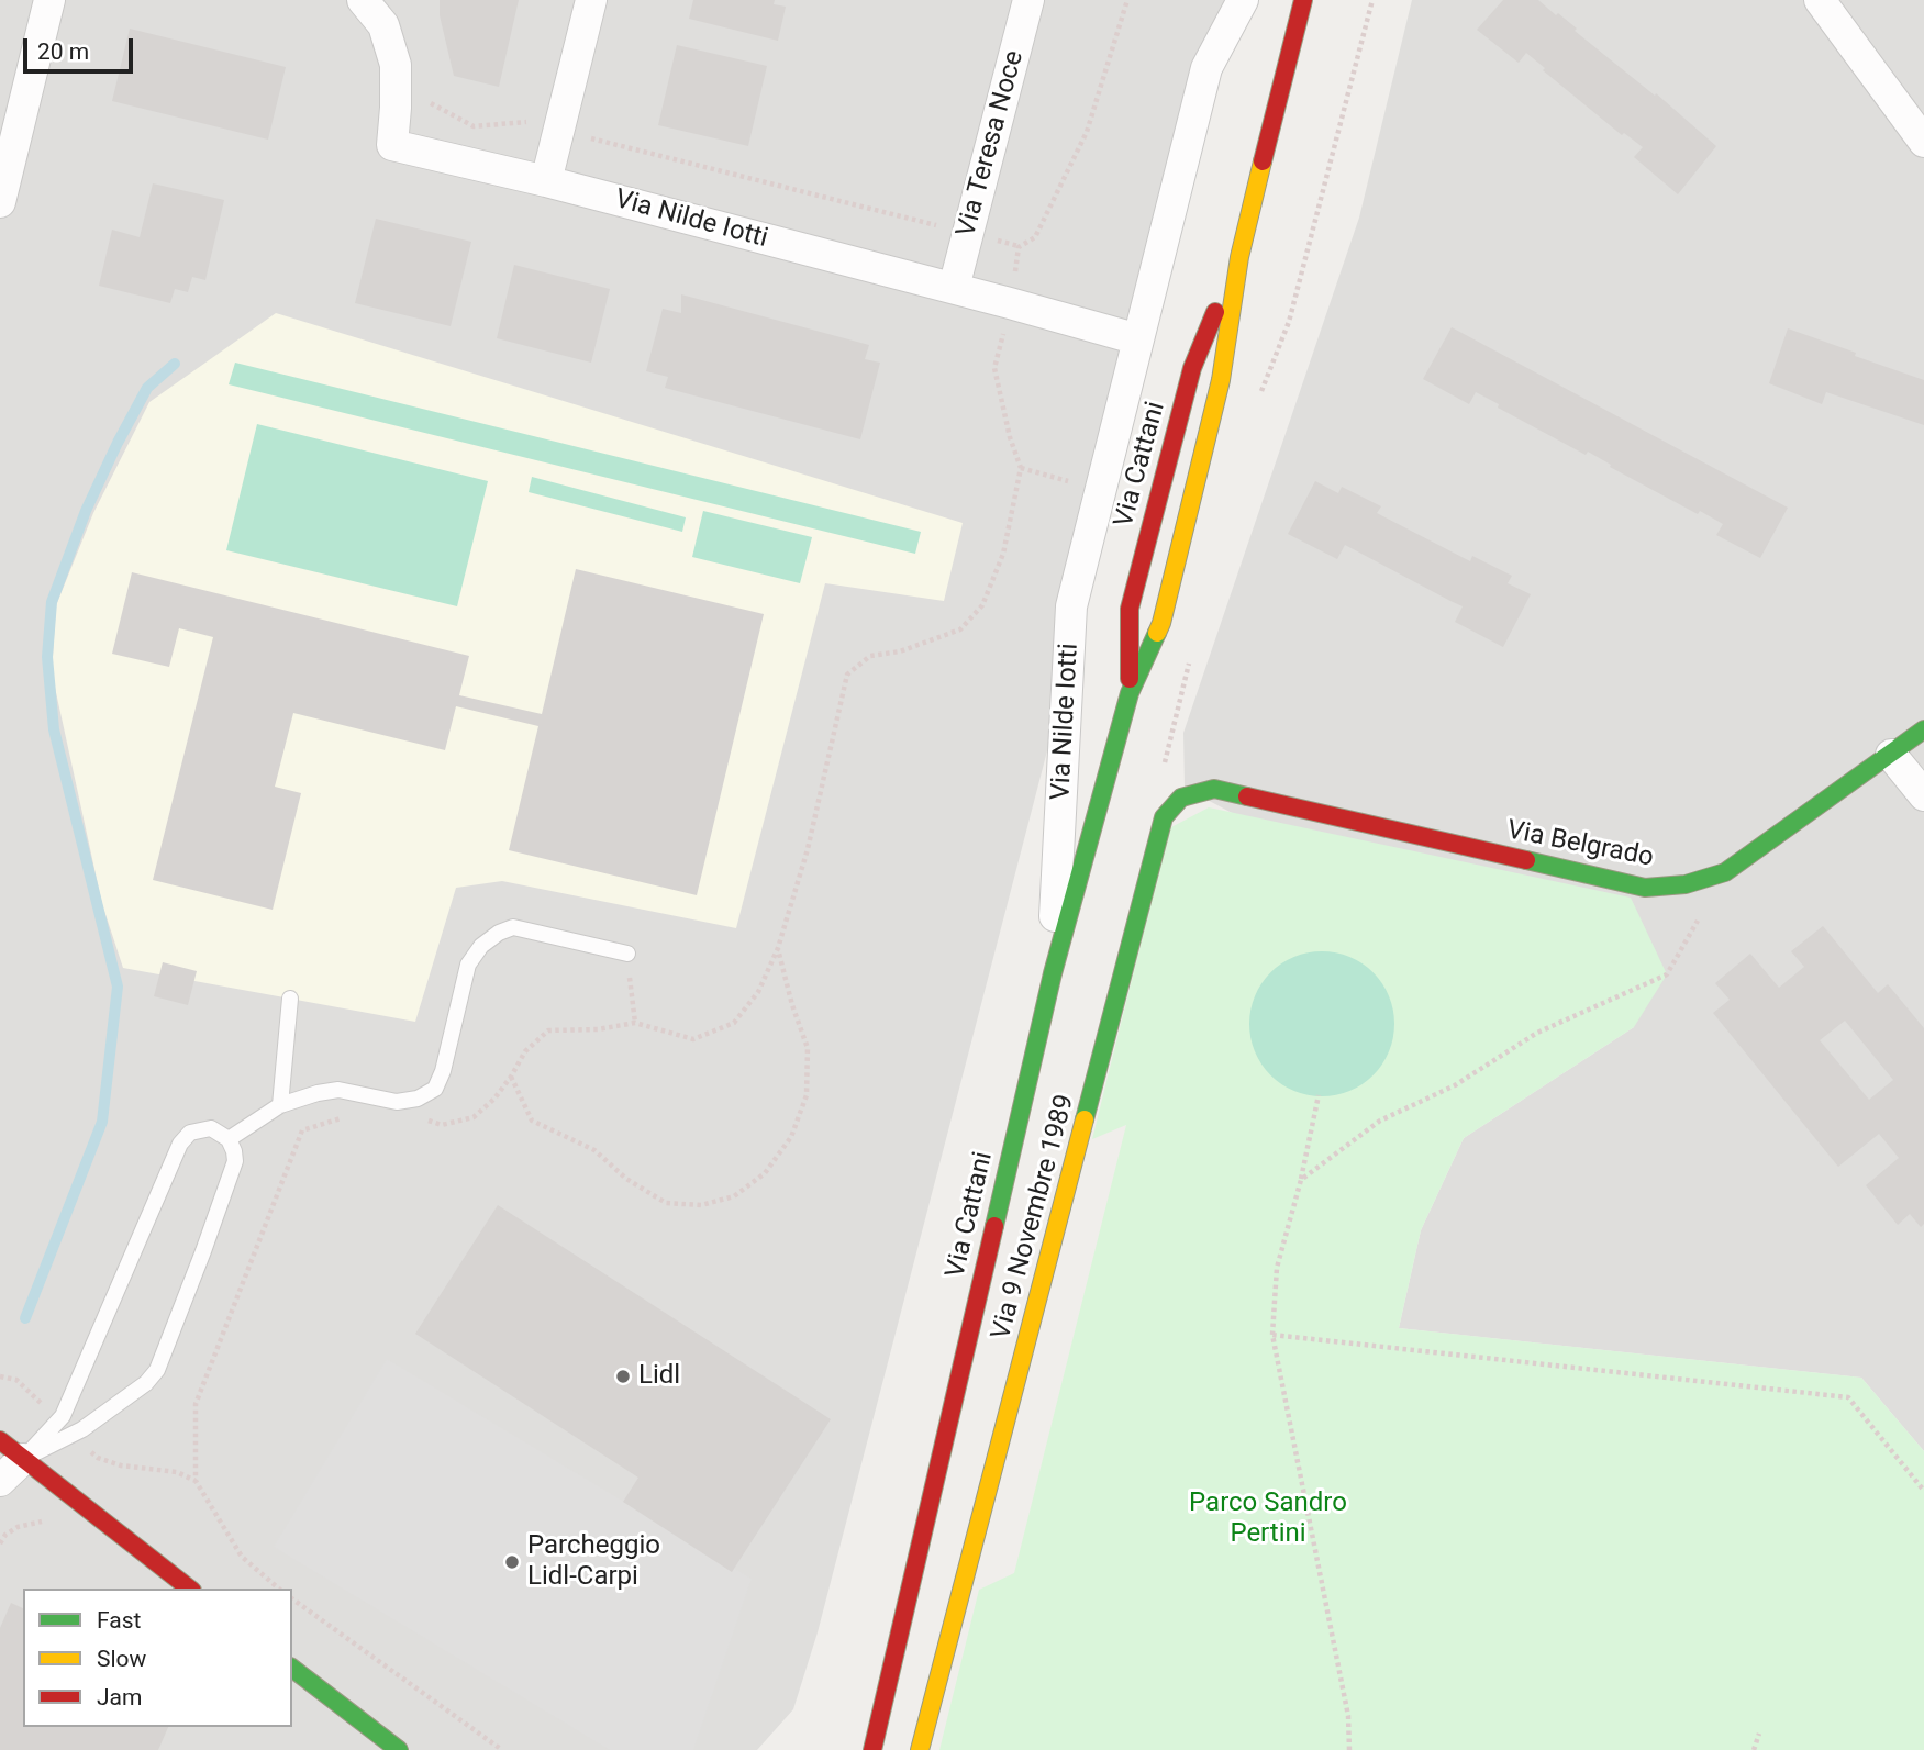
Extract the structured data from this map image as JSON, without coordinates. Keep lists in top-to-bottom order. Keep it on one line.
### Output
{"streets":{"main road":["Via Cattani","Via Belgrado","Via 9 Novembre 1989"],"street":["Via Teresa Noce","Via Nilde Iotti"]},"crossings":[["Via Teresa Noce","Via Nilde Iotti"],["Via Nilde Iotti","Via Cattani"],["Via Belgrado","Via 9 Novembre 1989"]],"parks":["Parco Sandro Pertini"],"places":["Lidl","Parcheggio Lidl-Carpi"],"legend":["Fast","Slow","Jam"],"scale_bar":"20 m"}
